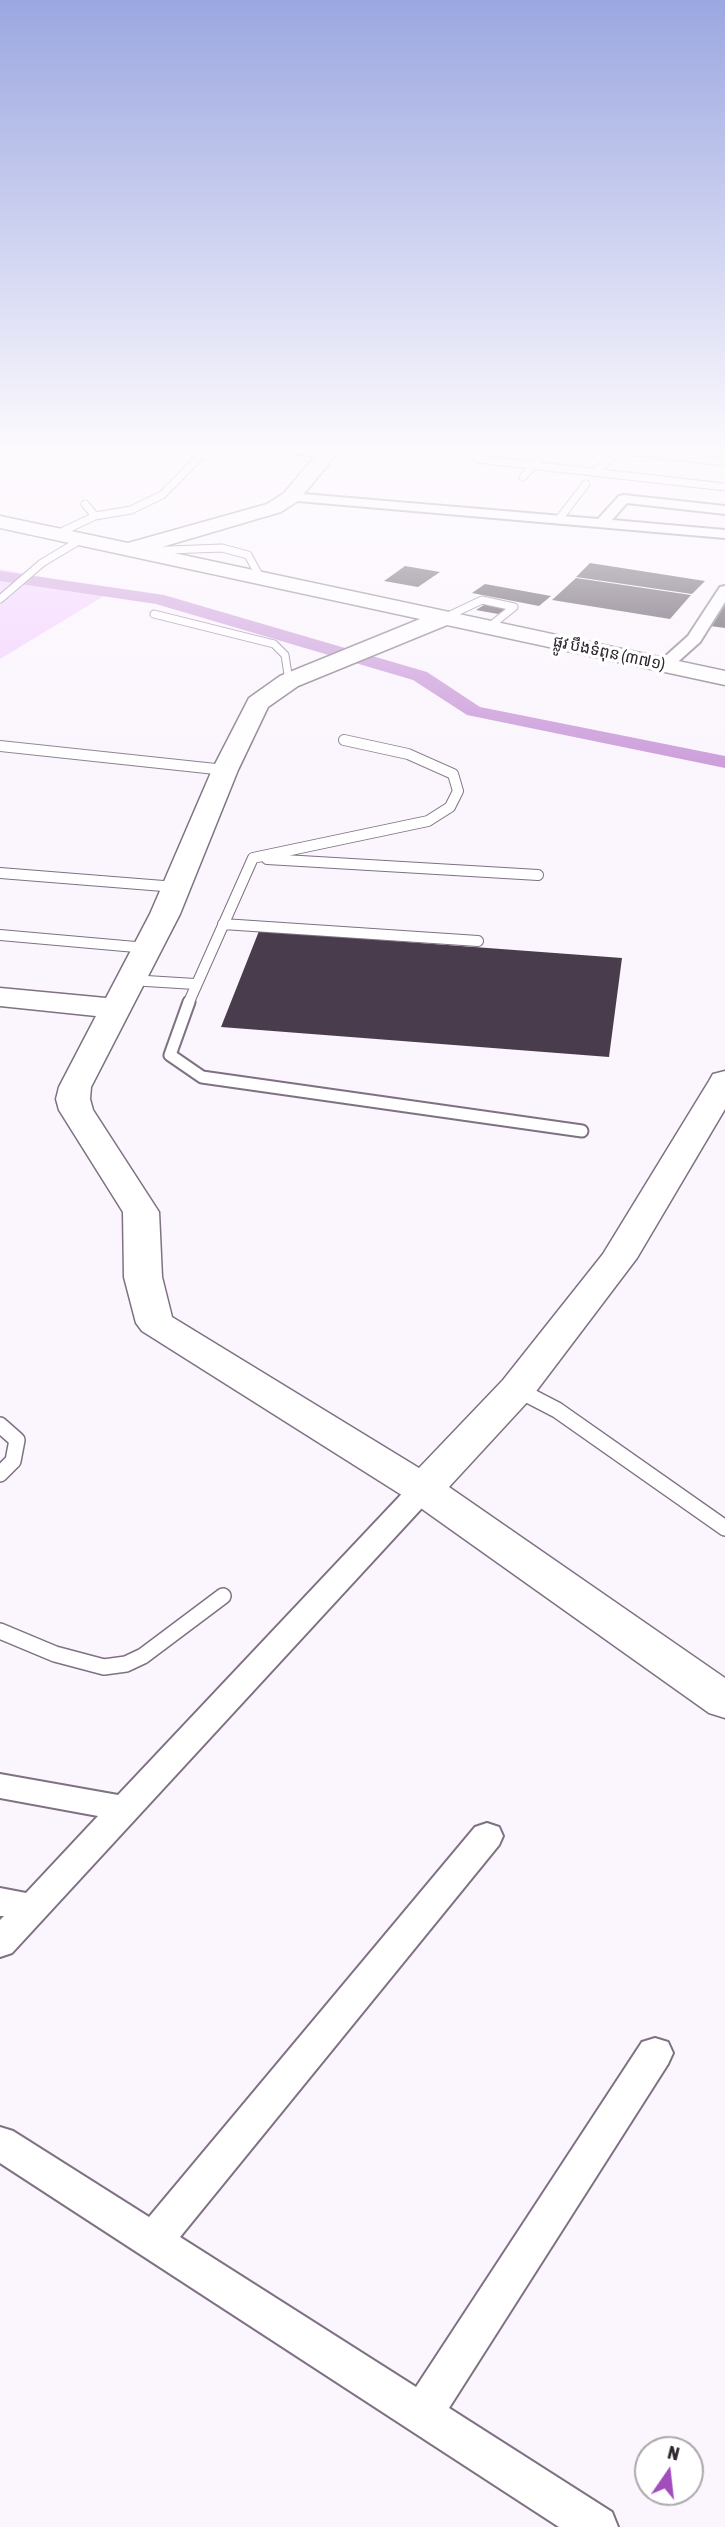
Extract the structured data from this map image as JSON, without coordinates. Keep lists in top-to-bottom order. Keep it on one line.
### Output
{"streets":{"street":["ផ្លូវ បឹងទំពុន (៣៧១)"]},"north":"top"}
